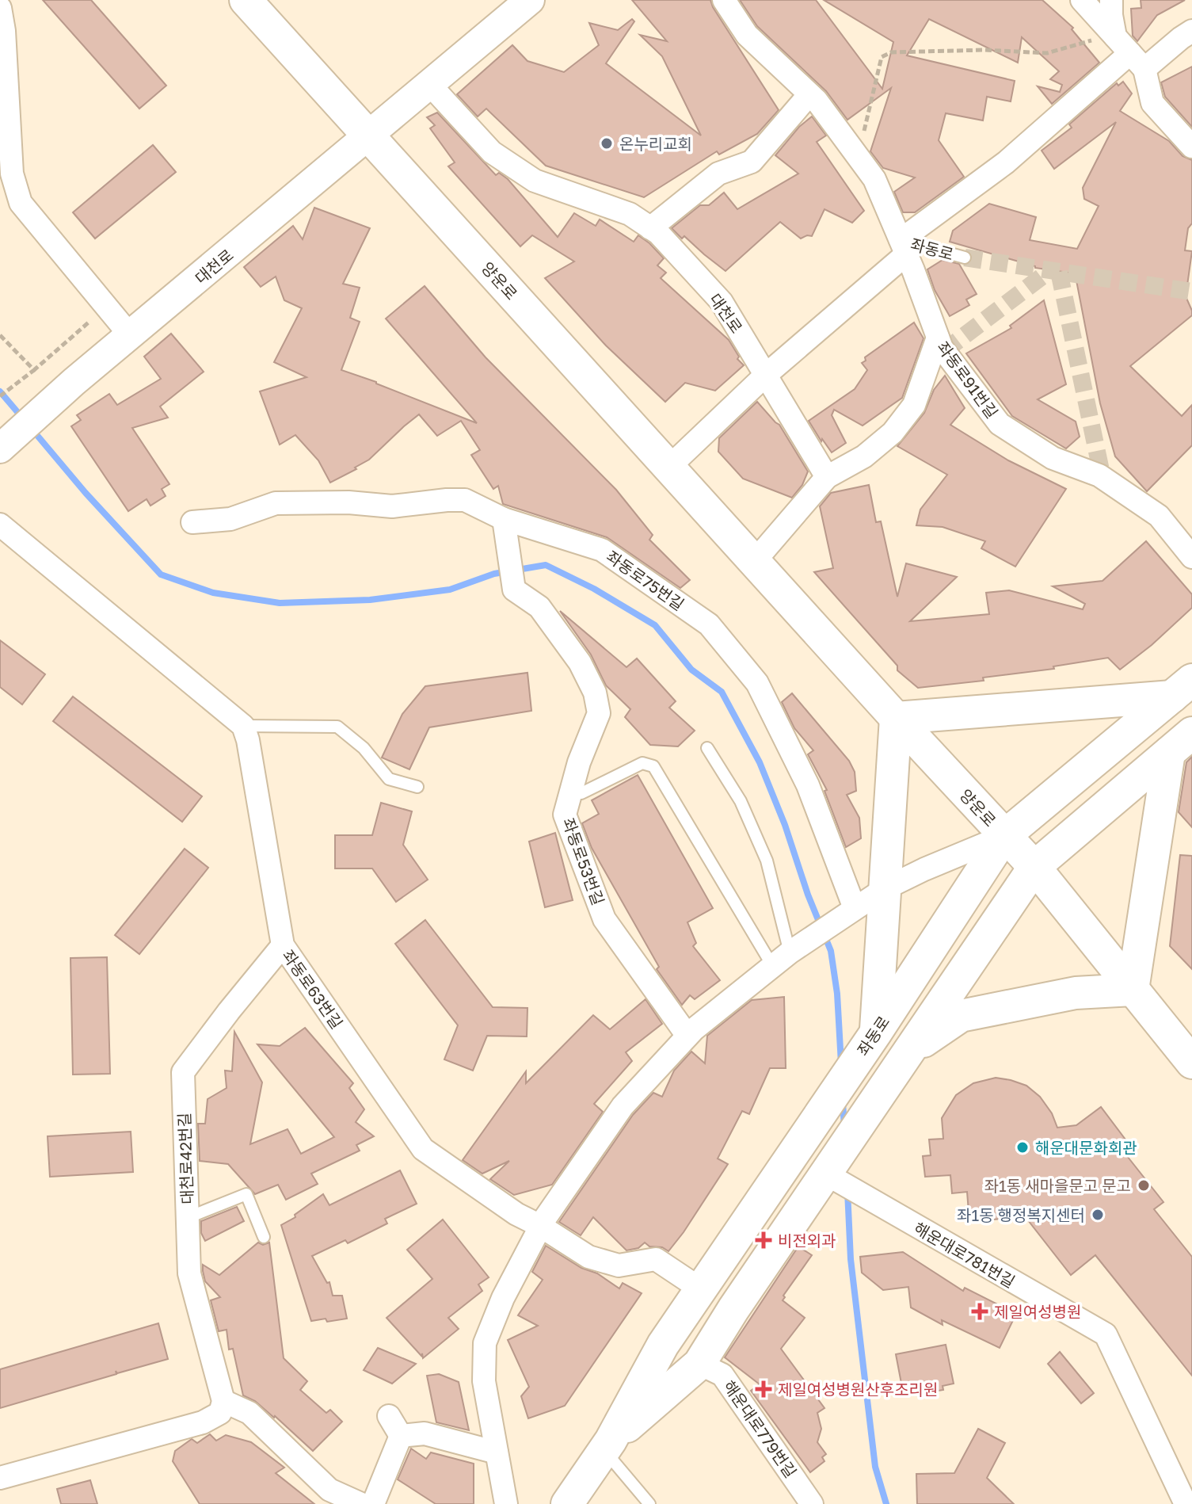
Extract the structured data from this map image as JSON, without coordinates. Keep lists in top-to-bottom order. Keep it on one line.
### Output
{"streets":{"main road":["좌동로","양운로"],"street":["대천로","좌동로91번길","좌동로75번길","좌동로53번길","좌동로63번길","대천로42번길","해운대로781번길","해운대로779번길"]},"crossings":[["좌동로","양운로"],["좌동로","좌동로91번길"],["좌동로","좌동로63번길"],["좌동로","해운대로781번길"],["좌동로","해운대로779번길"],["대천로","양운로"],["좌동로75번길","좌동로53번길"],["좌동로63번길","대천로42번길"]],"places":{"other":["온누리교회","해운대문화회관","좌1동 새마을문고 문고","좌1동 행정복지센터"],"health":["비전외과","제일여성병원","제일여성병원산후조리원"]}}
